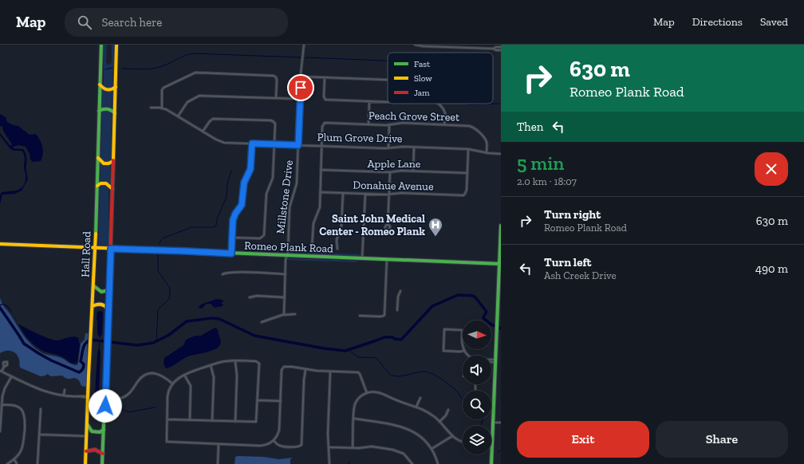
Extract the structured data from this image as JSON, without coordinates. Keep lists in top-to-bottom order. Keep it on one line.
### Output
{"streets":{"main road":["Romeo Plank Road","Hall Road"],"street":["Peach Grove Street","Plum Grove Drive","Apple Lane","Donahue Avenue","Millstone Drive"]},"crossings":[["Peach Grove Street","Plum Grove Drive"],["Plum Grove Drive","Millstone Drive"],["Apple Lane","Donahue Avenue"],["Millstone Drive","Romeo Plank Road"],["Romeo Plank Road","Hall Road"]],"places":{"hospital":["Saint John Medical Center - Romeo Plank"]},"legend":["Fast","Slow","Jam"],"north":"right","page":{"header":"Map","search":"Search here","nav":["Map","Directions","Saved"],"turn":["630 m","Romeo Plank Road"],"then":"Then","heading":["5 min","2.0 km · 18:07"],"list":[{"name":"Turn right","note":"Romeo Plank Road","value":"630 m"},{"name":"Turn left","note":"Ash Creek Drive","value":"490 m"}],"buttons":["Exit","Share"]}}
